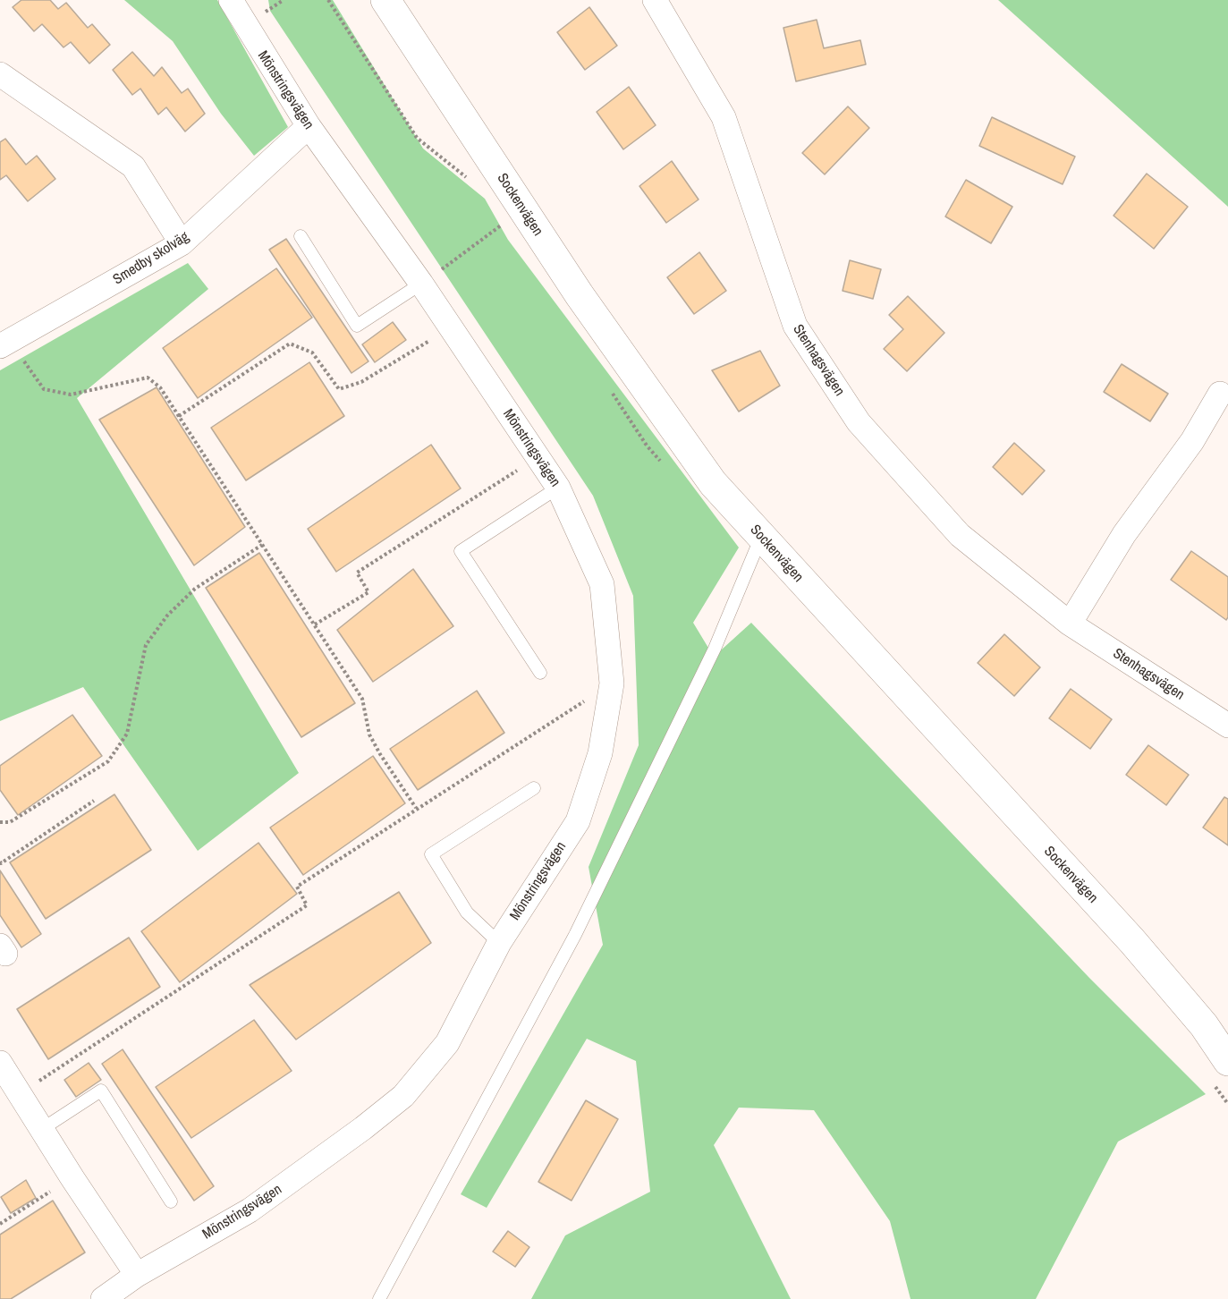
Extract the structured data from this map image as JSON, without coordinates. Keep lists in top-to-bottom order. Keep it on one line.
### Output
{"streets":{"street":["Mönstringsvägen","Sockenvägen","Smedby skolväg","Stenhagsvägen"]},"crossings":[["Mönstringsvägen","Smedby skolväg"]]}
